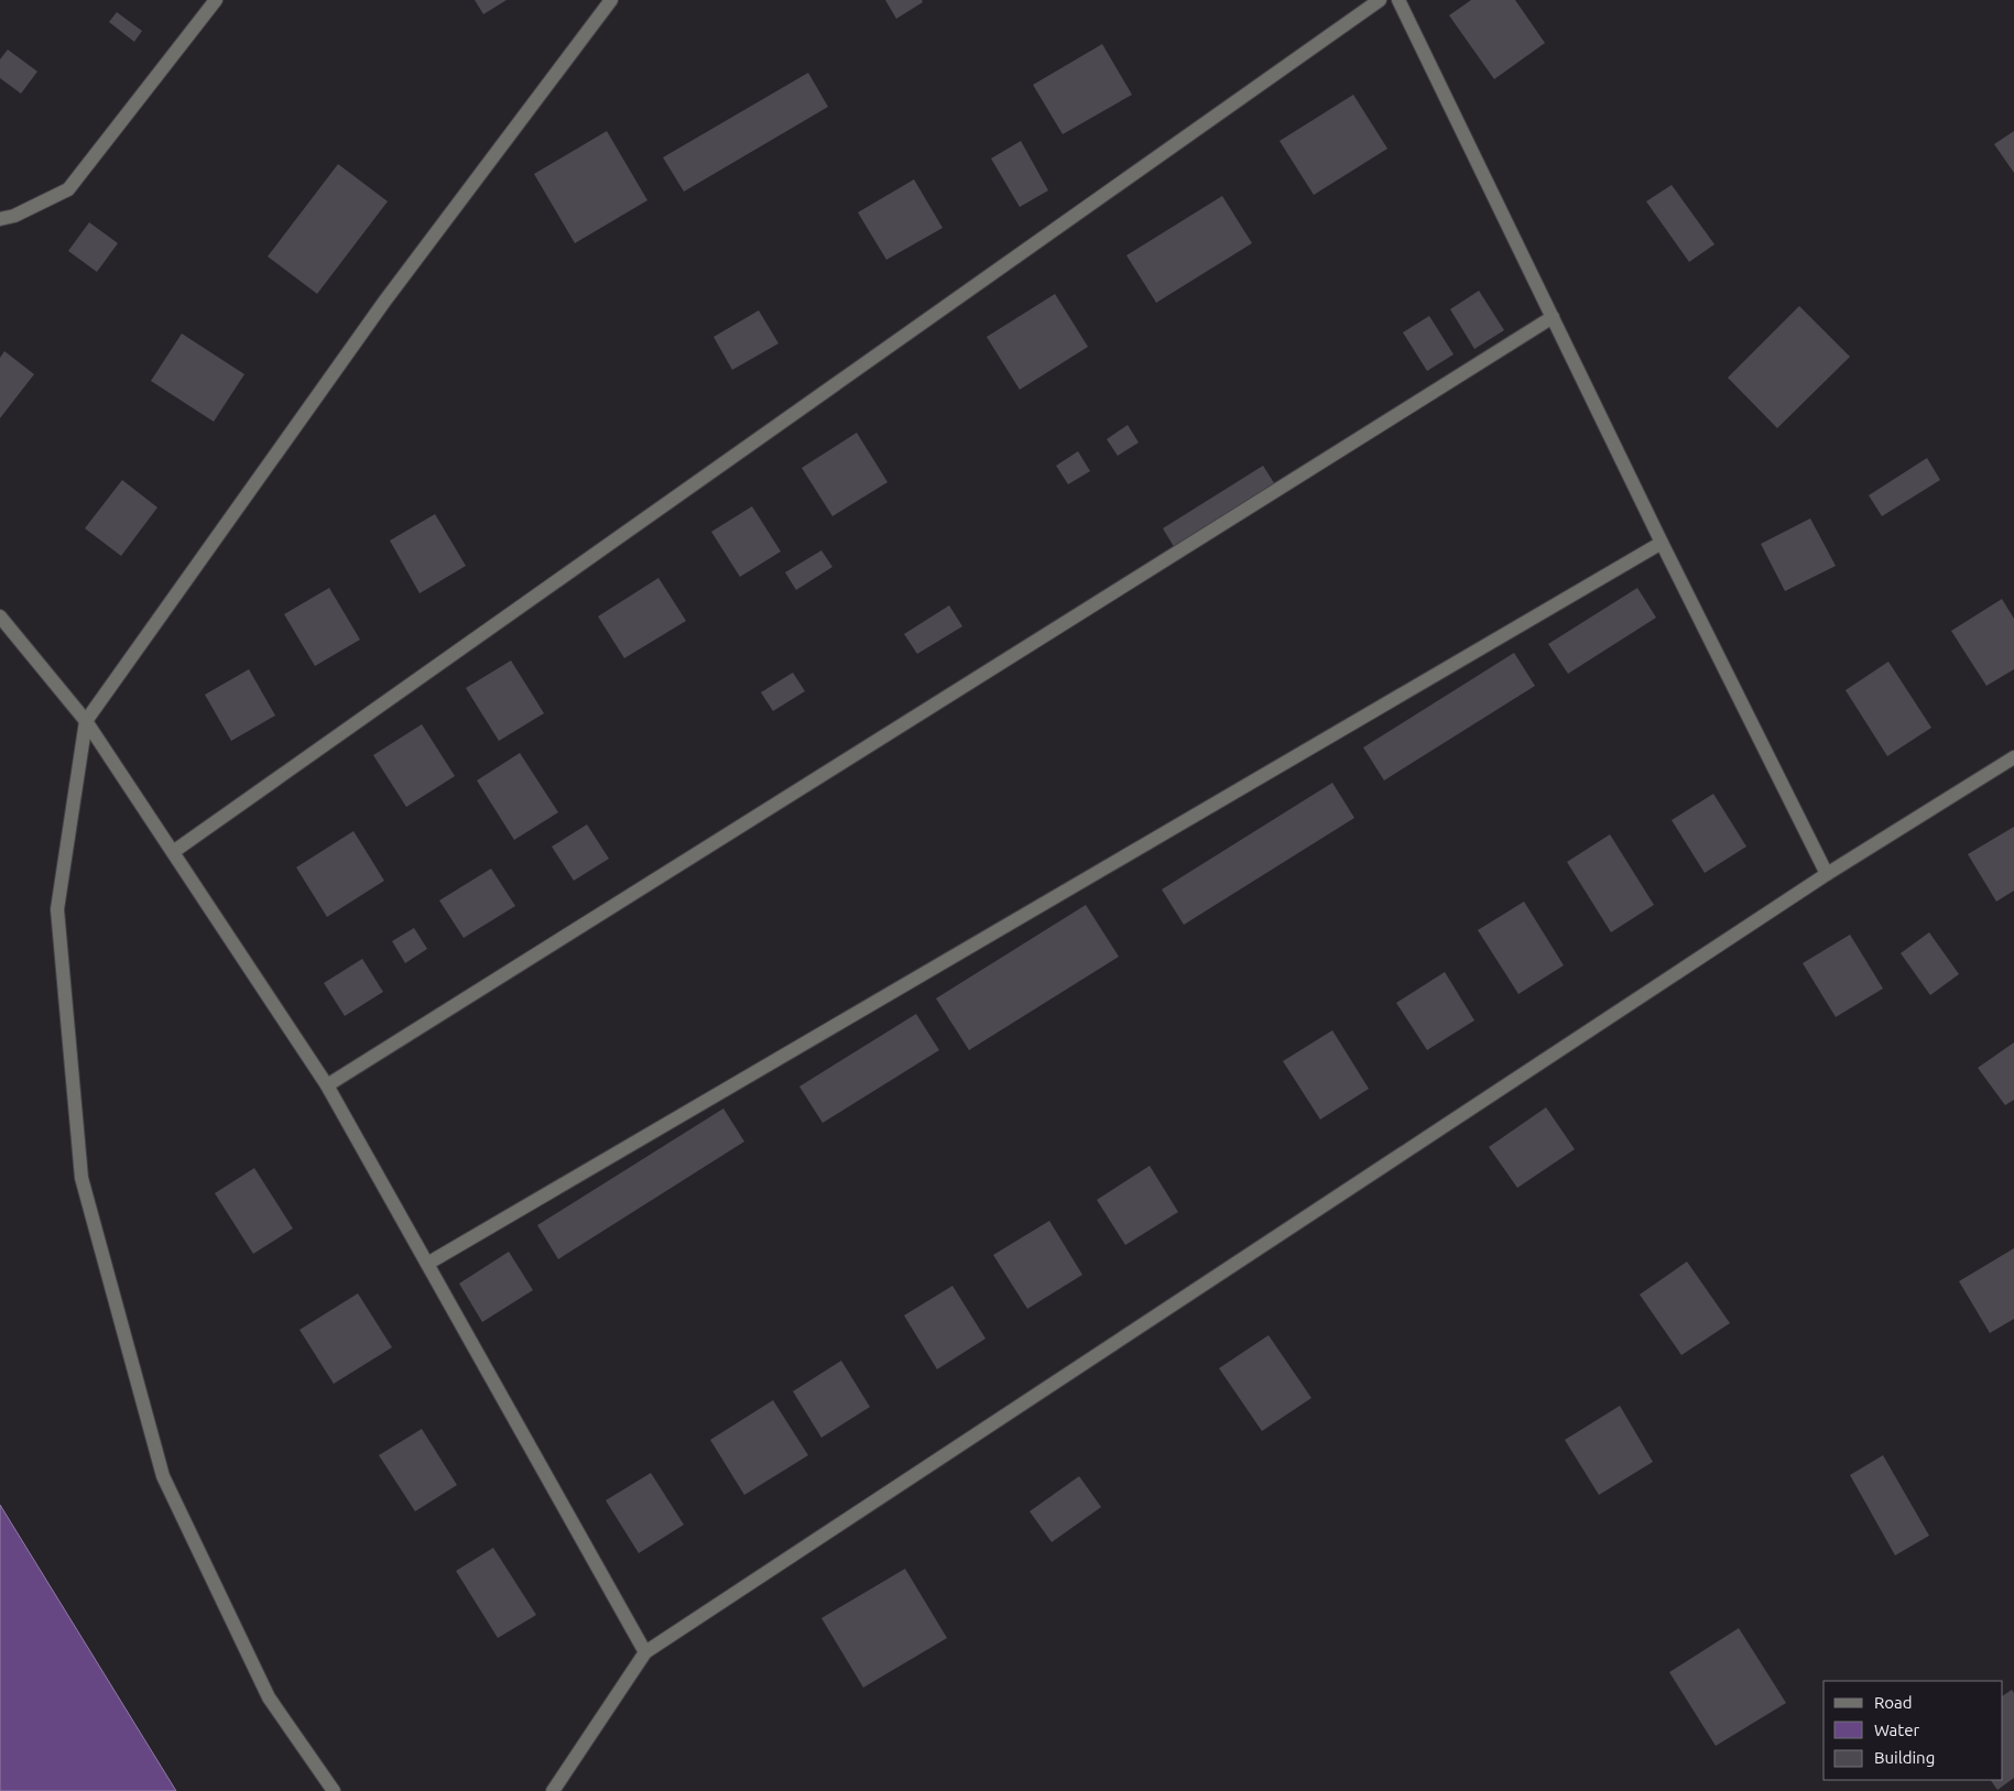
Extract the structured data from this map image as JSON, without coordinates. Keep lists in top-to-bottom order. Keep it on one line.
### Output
{"legend":["Road","Water","Building"]}
